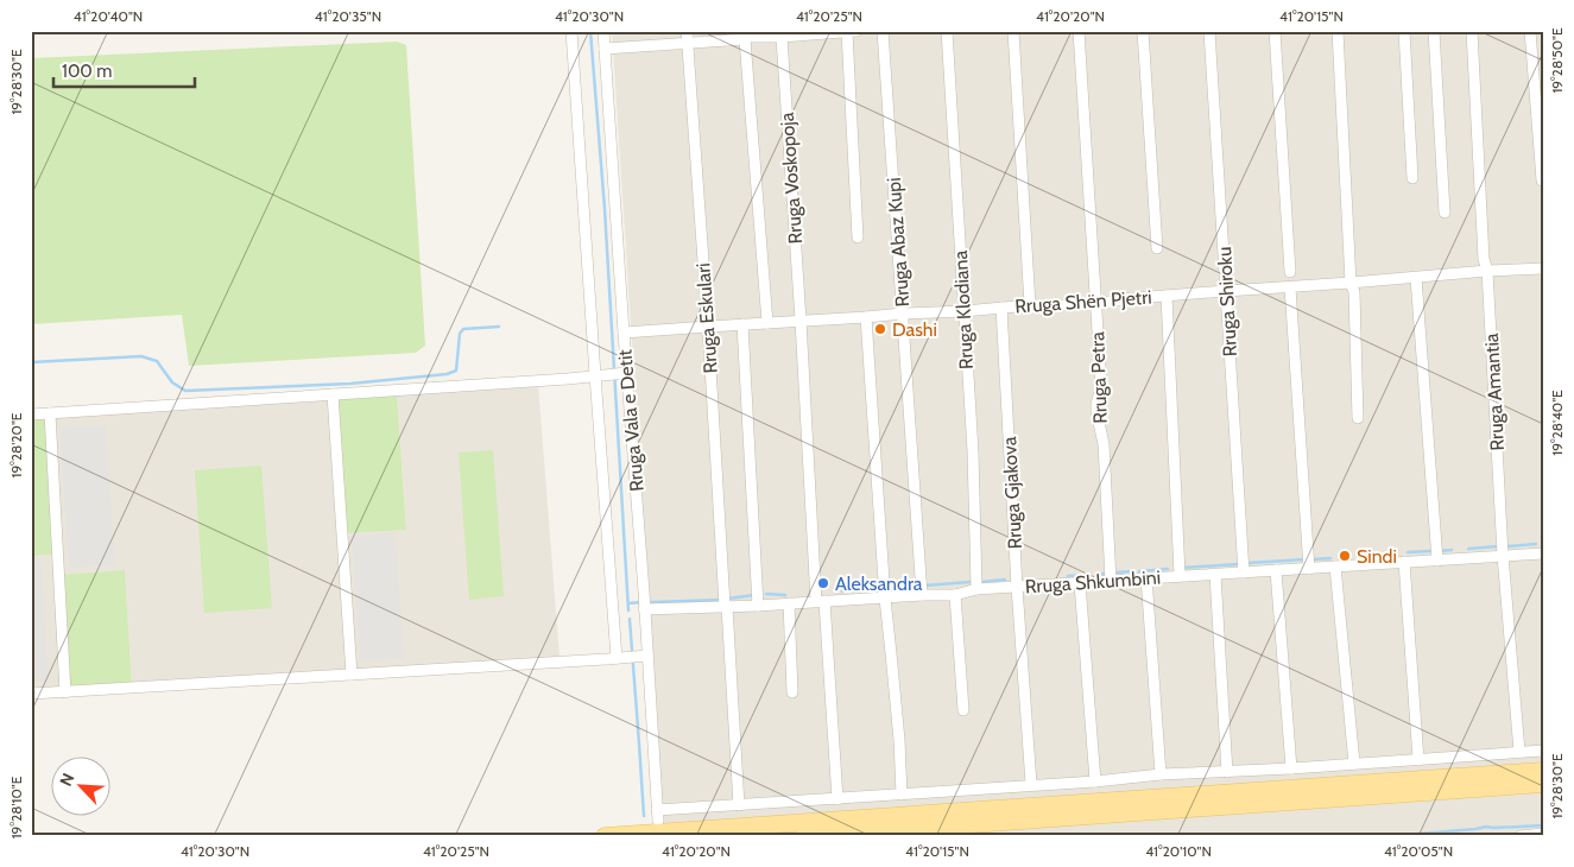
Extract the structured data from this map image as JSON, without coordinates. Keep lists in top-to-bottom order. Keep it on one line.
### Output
{"streets":{"street":["Rruga Voskopoja","Rruga Abaz Kupi","Rruga Shën Pjetri","Rruga Shiroku","Rruga Klodiana","Rruga Eskulari","Rruga Petra","Rruga Amantia","Rruga Vala e Detit","Rruga Gjakova","Rruga Shkumbini"]},"crossings":[["Rruga Voskopoja","Rruga Shën Pjetri"],["Rruga Voskopoja","Rruga Shkumbini"],["Rruga Abaz Kupi","Rruga Shën Pjetri"],["Rruga Abaz Kupi","Rruga Shkumbini"],["Rruga Shën Pjetri","Rruga Shiroku"],["Rruga Shën Pjetri","Rruga Klodiana"],["Rruga Shën Pjetri","Rruga Eskulari"],["Rruga Shën Pjetri","Rruga Petra"],["Rruga Shën Pjetri","Rruga Amantia"],["Rruga Shën Pjetri","Rruga Vala e Detit"],["Rruga Shën Pjetri","Rruga Gjakova"],["Rruga Shiroku","Rruga Shkumbini"],["Rruga Klodiana","Rruga Shkumbini"],["Rruga Eskulari","Rruga Vala e Detit"],["Rruga Eskulari","Rruga Shkumbini"],["Rruga Petra","Rruga Shkumbini"],["Rruga Amantia","Rruga Shkumbini"],["Rruga Vala e Detit","Rruga Shkumbini"],["Rruga Gjakova","Rruga Shkumbini"]],"places":["Dashi","Sindi","Aleksandra"],"scale_bar":"100 m","north":"top left","coordinates":["41°20'40\"N","41°20'35\"N","41°20'30\"N","41°20'25\"N","41°20'20\"N","41°20'15\"N","19°28'50\"E","19°28'30\"E","19°28'40\"E","19°28'20\"E","19°28'10\"E","41°20'10\"N","41°20'05\"N"]}
